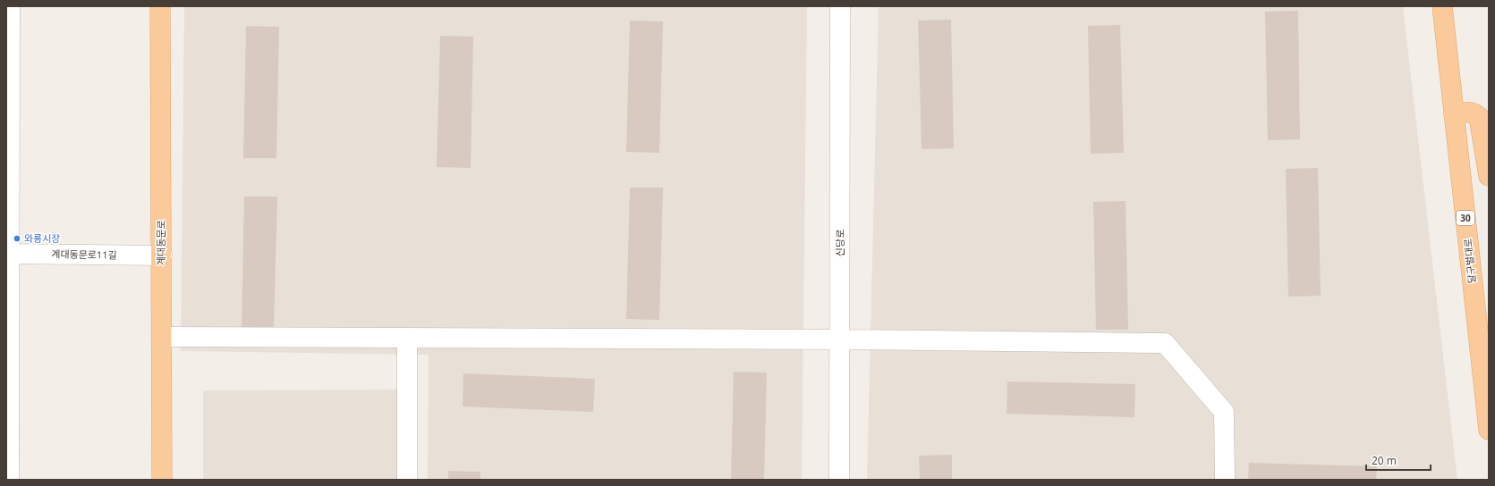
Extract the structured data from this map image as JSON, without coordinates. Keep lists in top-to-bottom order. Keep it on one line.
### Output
{"streets":{"main road":["30","계대동문로","달구벌대로"],"street":["신당로","계대동문로11길"]},"crossings":[["계대동문로","계대동문로11길"]],"places":["와룡시장"],"scale_bar":"20 m"}
